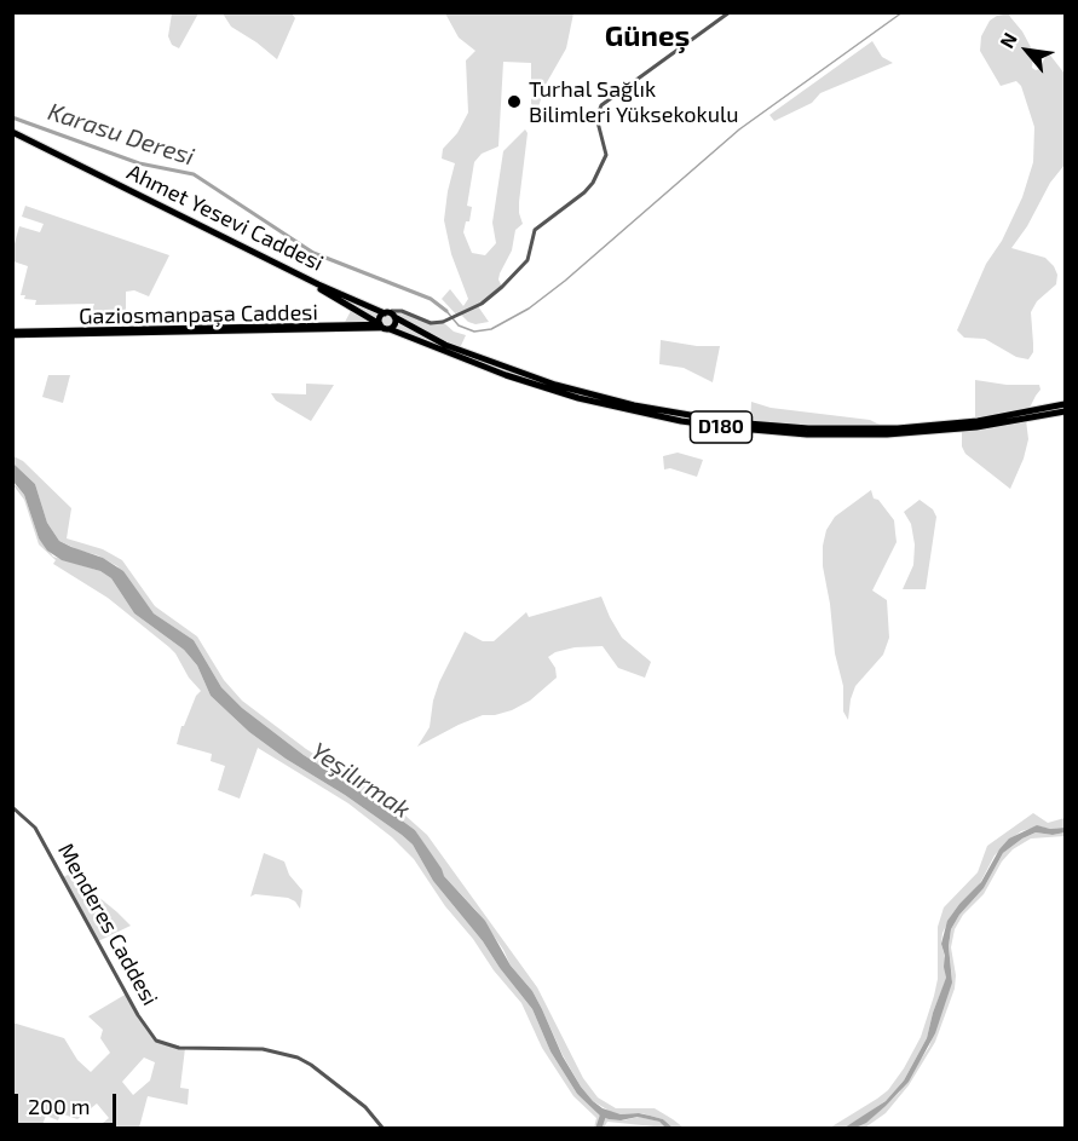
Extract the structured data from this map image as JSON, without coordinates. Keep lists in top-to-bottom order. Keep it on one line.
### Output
{"streets":{"highway":["Ahmet Yesevi Caddesi","Gaziosmanpaşa Caddesi","D180"],"street":["Menderes Caddesi"]},"crossings":[["Ahmet Yesevi Caddesi","Gaziosmanpaşa Caddesi"],["Ahmet Yesevi Caddesi","D180"]],"districts":["Güneş"],"water":["Karasu Deresi","Yeşilırmak"],"places":["Turhal Sağlık Bilimleri Yüksekokulu"],"scale_bar":"200 m","north":"top left"}
